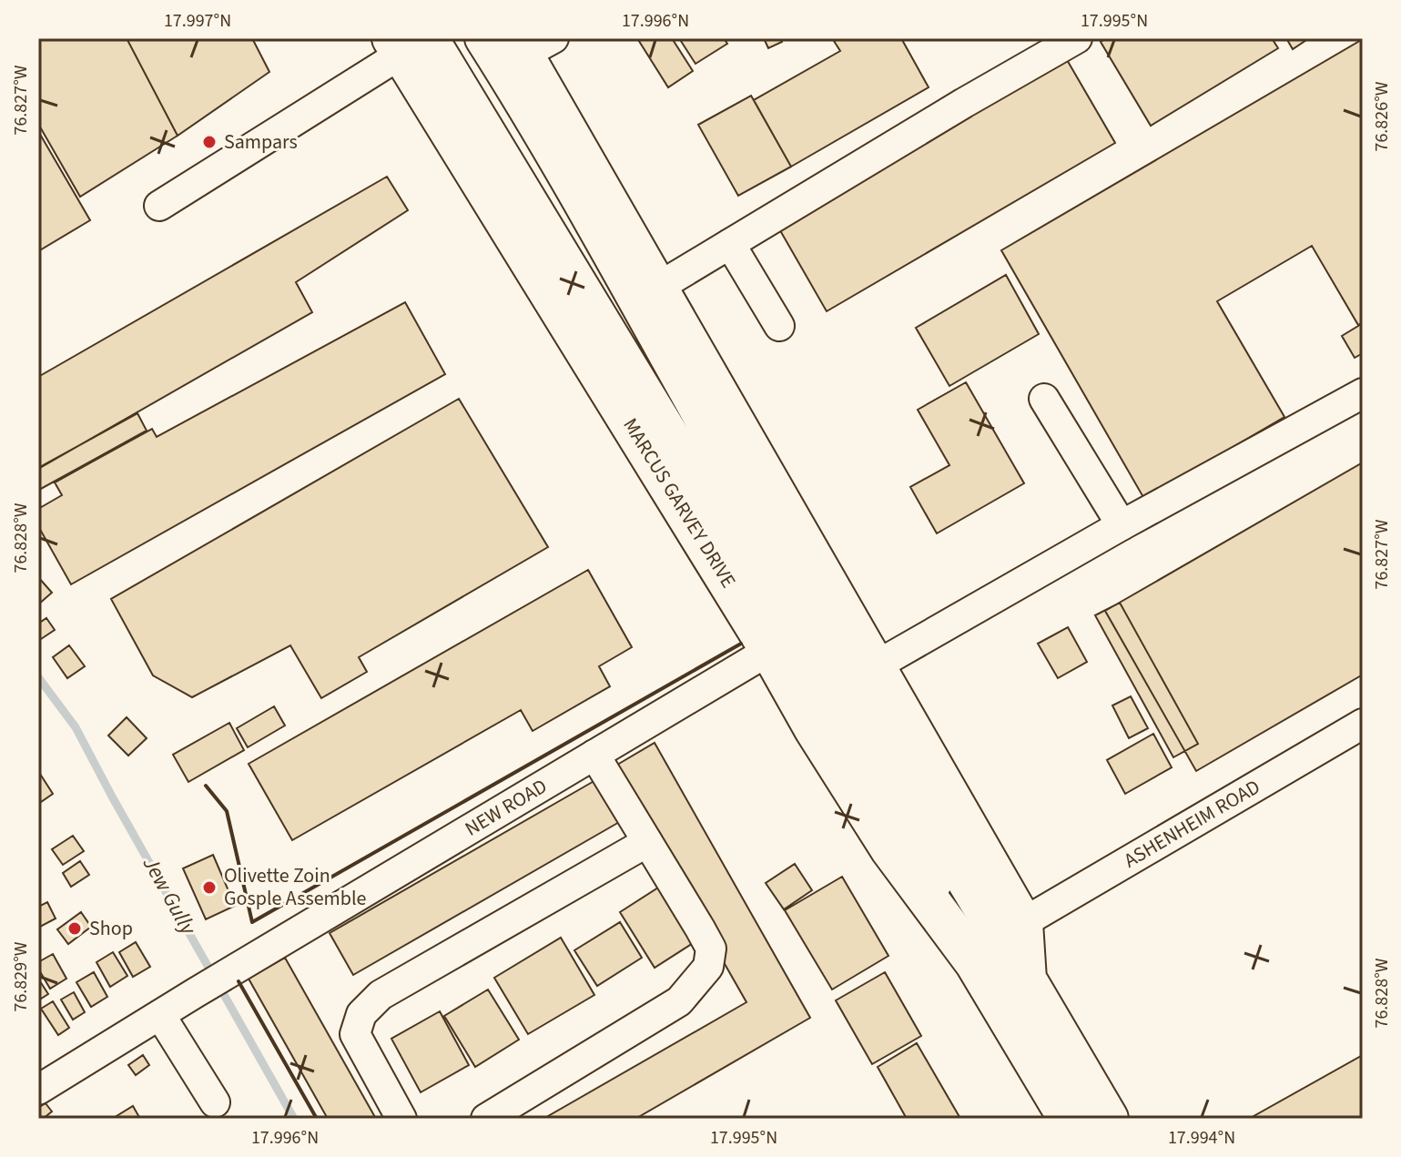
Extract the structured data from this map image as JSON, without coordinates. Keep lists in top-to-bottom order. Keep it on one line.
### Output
{"streets":{"highway":["MARCUS GARVEY DRIVE"],"street":["NEW ROAD","ASHENHEIM ROAD"]},"crossings":[["MARCUS GARVEY DRIVE","NEW ROAD"]],"water":["Jew Gully"],"places":["Sampars","Olivette Zoin Gosple Assemble","Shop"],"coordinates":["17.997°N","17.996°N","17.995°N","76.827°W","76.826°W","76.828°W","76.829°W","17.994°N"]}
